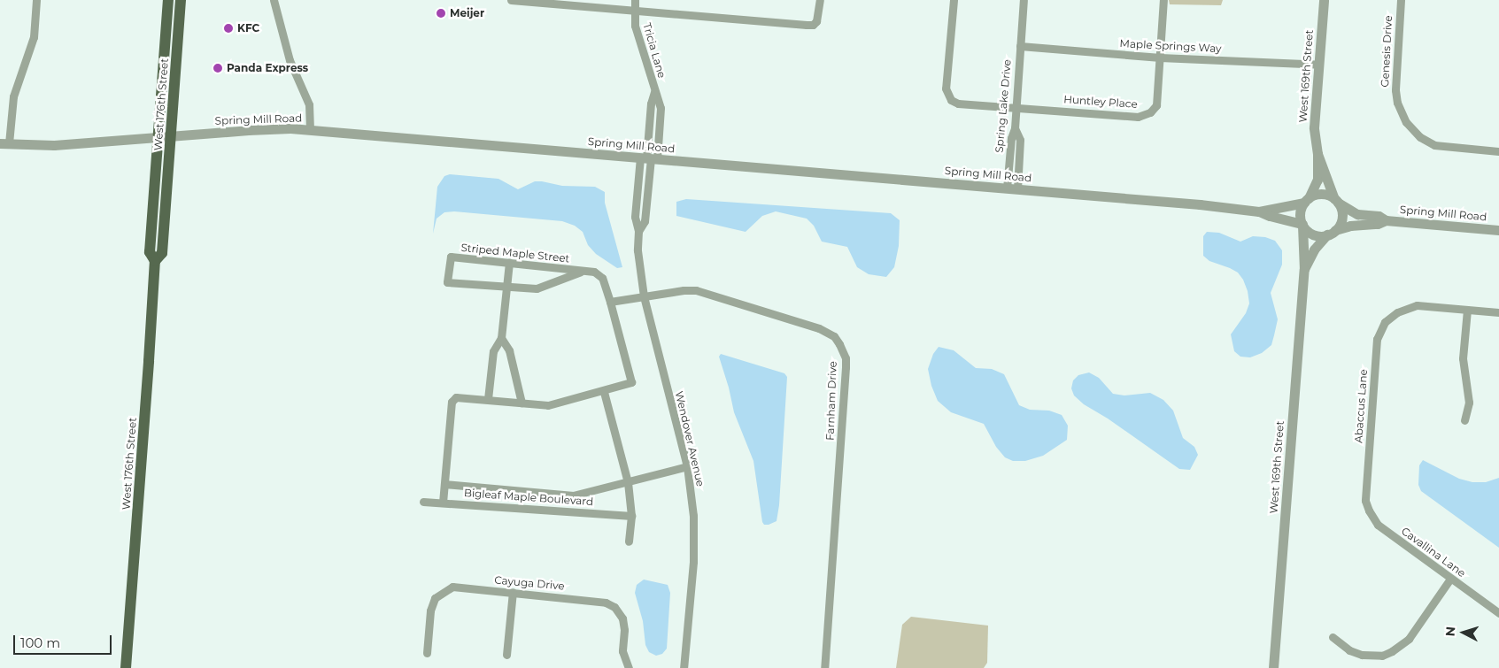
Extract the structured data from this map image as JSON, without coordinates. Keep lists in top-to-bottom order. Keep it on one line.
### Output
{"streets":{"main road":["West 176th Street"],"street":["Maple Springs Way","Tricia Lane","Genesis Drive","West 169th Street","Huntley Place","Spring Lake Drive","Spring Mill Road","Striped Maple Street","Farnham Drive","Abaccus Lane","Wendover Avenue","Bigleaf Maple Boulevard","Cavallina Lane","Cayuga Drive"]},"crossings":[["Maple Springs Way","West 169th Street"],["Maple Springs Way","Huntley Place"],["Maple Springs Way","Spring Lake Drive"],["Tricia Lane","Spring Mill Road"],["Tricia Lane","Wendover Avenue"],["West 169th Street","Spring Mill Road"],["Huntley Place","Spring Lake Drive"],["West 176th Street","Spring Mill Road"],["Spring Lake Drive","Spring Mill Road"],["Spring Mill Road","Wendover Avenue"],["Farnham Drive","Wendover Avenue"],["Abaccus Lane","Cavallina Lane"],["Wendover Avenue","Bigleaf Maple Boulevard"]],"places":["Meijer","KFC","Panda Express"],"scale_bar":"100 m","north":"left"}
